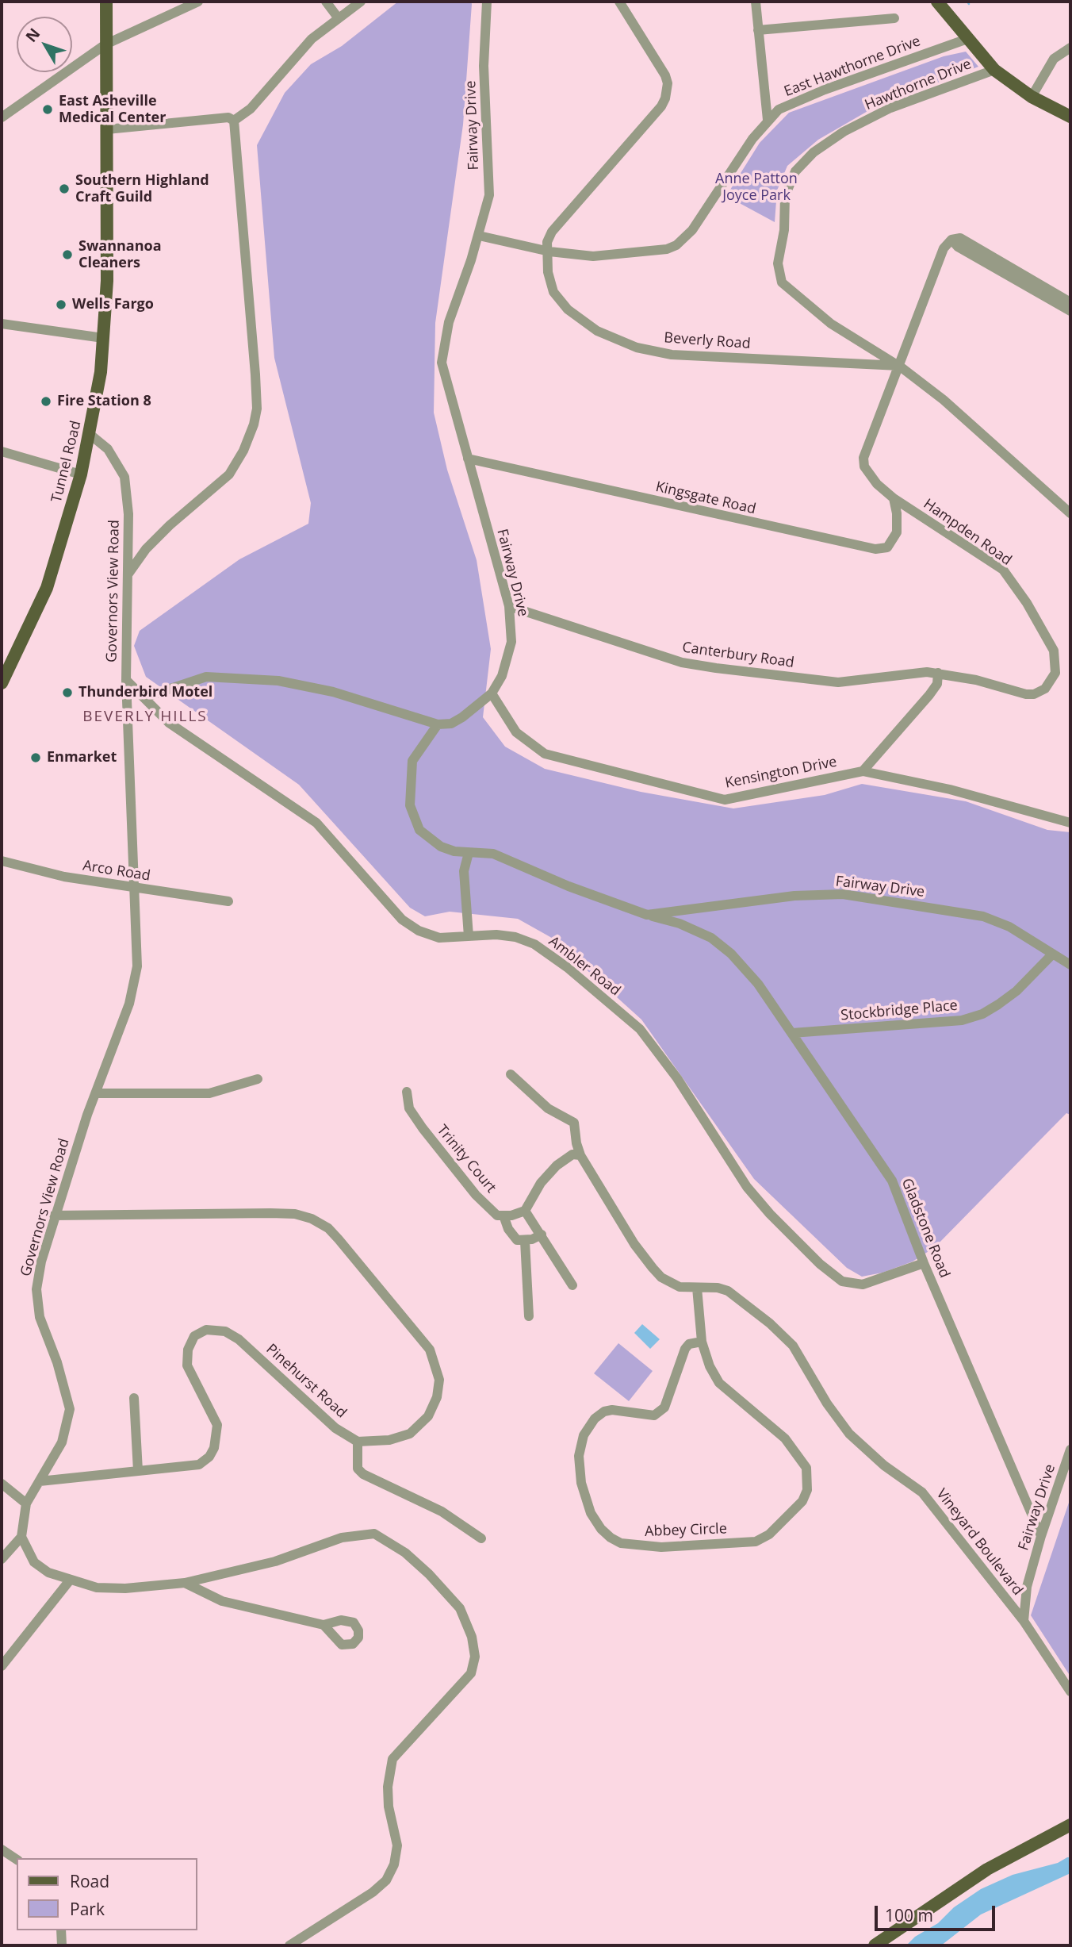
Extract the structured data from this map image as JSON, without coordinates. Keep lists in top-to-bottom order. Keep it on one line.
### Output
{"streets":{"main road":["Tunnel Road"],"street":["East Hawthorne Drive","Hawthorne Drive","Fairway Drive","Beverly Road","Kingsgate Road","Hampden Road","Governors View Road","Canterbury Road","Kensington Drive","Arco Road","Ambler Road","Stockbridge Place","Trinity Court","Gladstone Road","Pinehurst Road","Abbey Circle","Vineyard Boulevard"]},"crossings":[["East Hawthorne Drive","Fairway Drive"],["East Hawthorne Drive","Beverly Road"],["Hawthorne Drive","Beverly Road"],["Hawthorne Drive","Hampden Road"],["Fairway Drive","Kingsgate Road"],["Fairway Drive","Canterbury Road"],["Fairway Drive","Kensington Drive"],["Fairway Drive","Stockbridge Place"],["Fairway Drive","Gladstone Road"],["Fairway Drive","Vineyard Boulevard"],["Beverly Road","Hampden Road"],["Tunnel Road","Governors View Road"],["Kingsgate Road","Hampden Road"],["Hampden Road","Canterbury Road"],["Governors View Road","Arco Road"],["Governors View Road","Ambler Road"],["Governors View Road","Pinehurst Road"],["Ambler Road","Gladstone Road"],["Stockbridge Place","Gladstone Road"],["Abbey Circle","Vineyard Boulevard"]],"districts":["BEVERLY HILLS"],"parks":["Anne Patton Joyce Park"],"places":["East Asheville Medical Center","Southern Highland Craft Guild","Swannanoa Cleaners","Wells Fargo","Fire Station 8","Thunderbird Motel","Enmarket"],"legend":["Road","Park"],"scale_bar":"100 m","north":"top left"}
